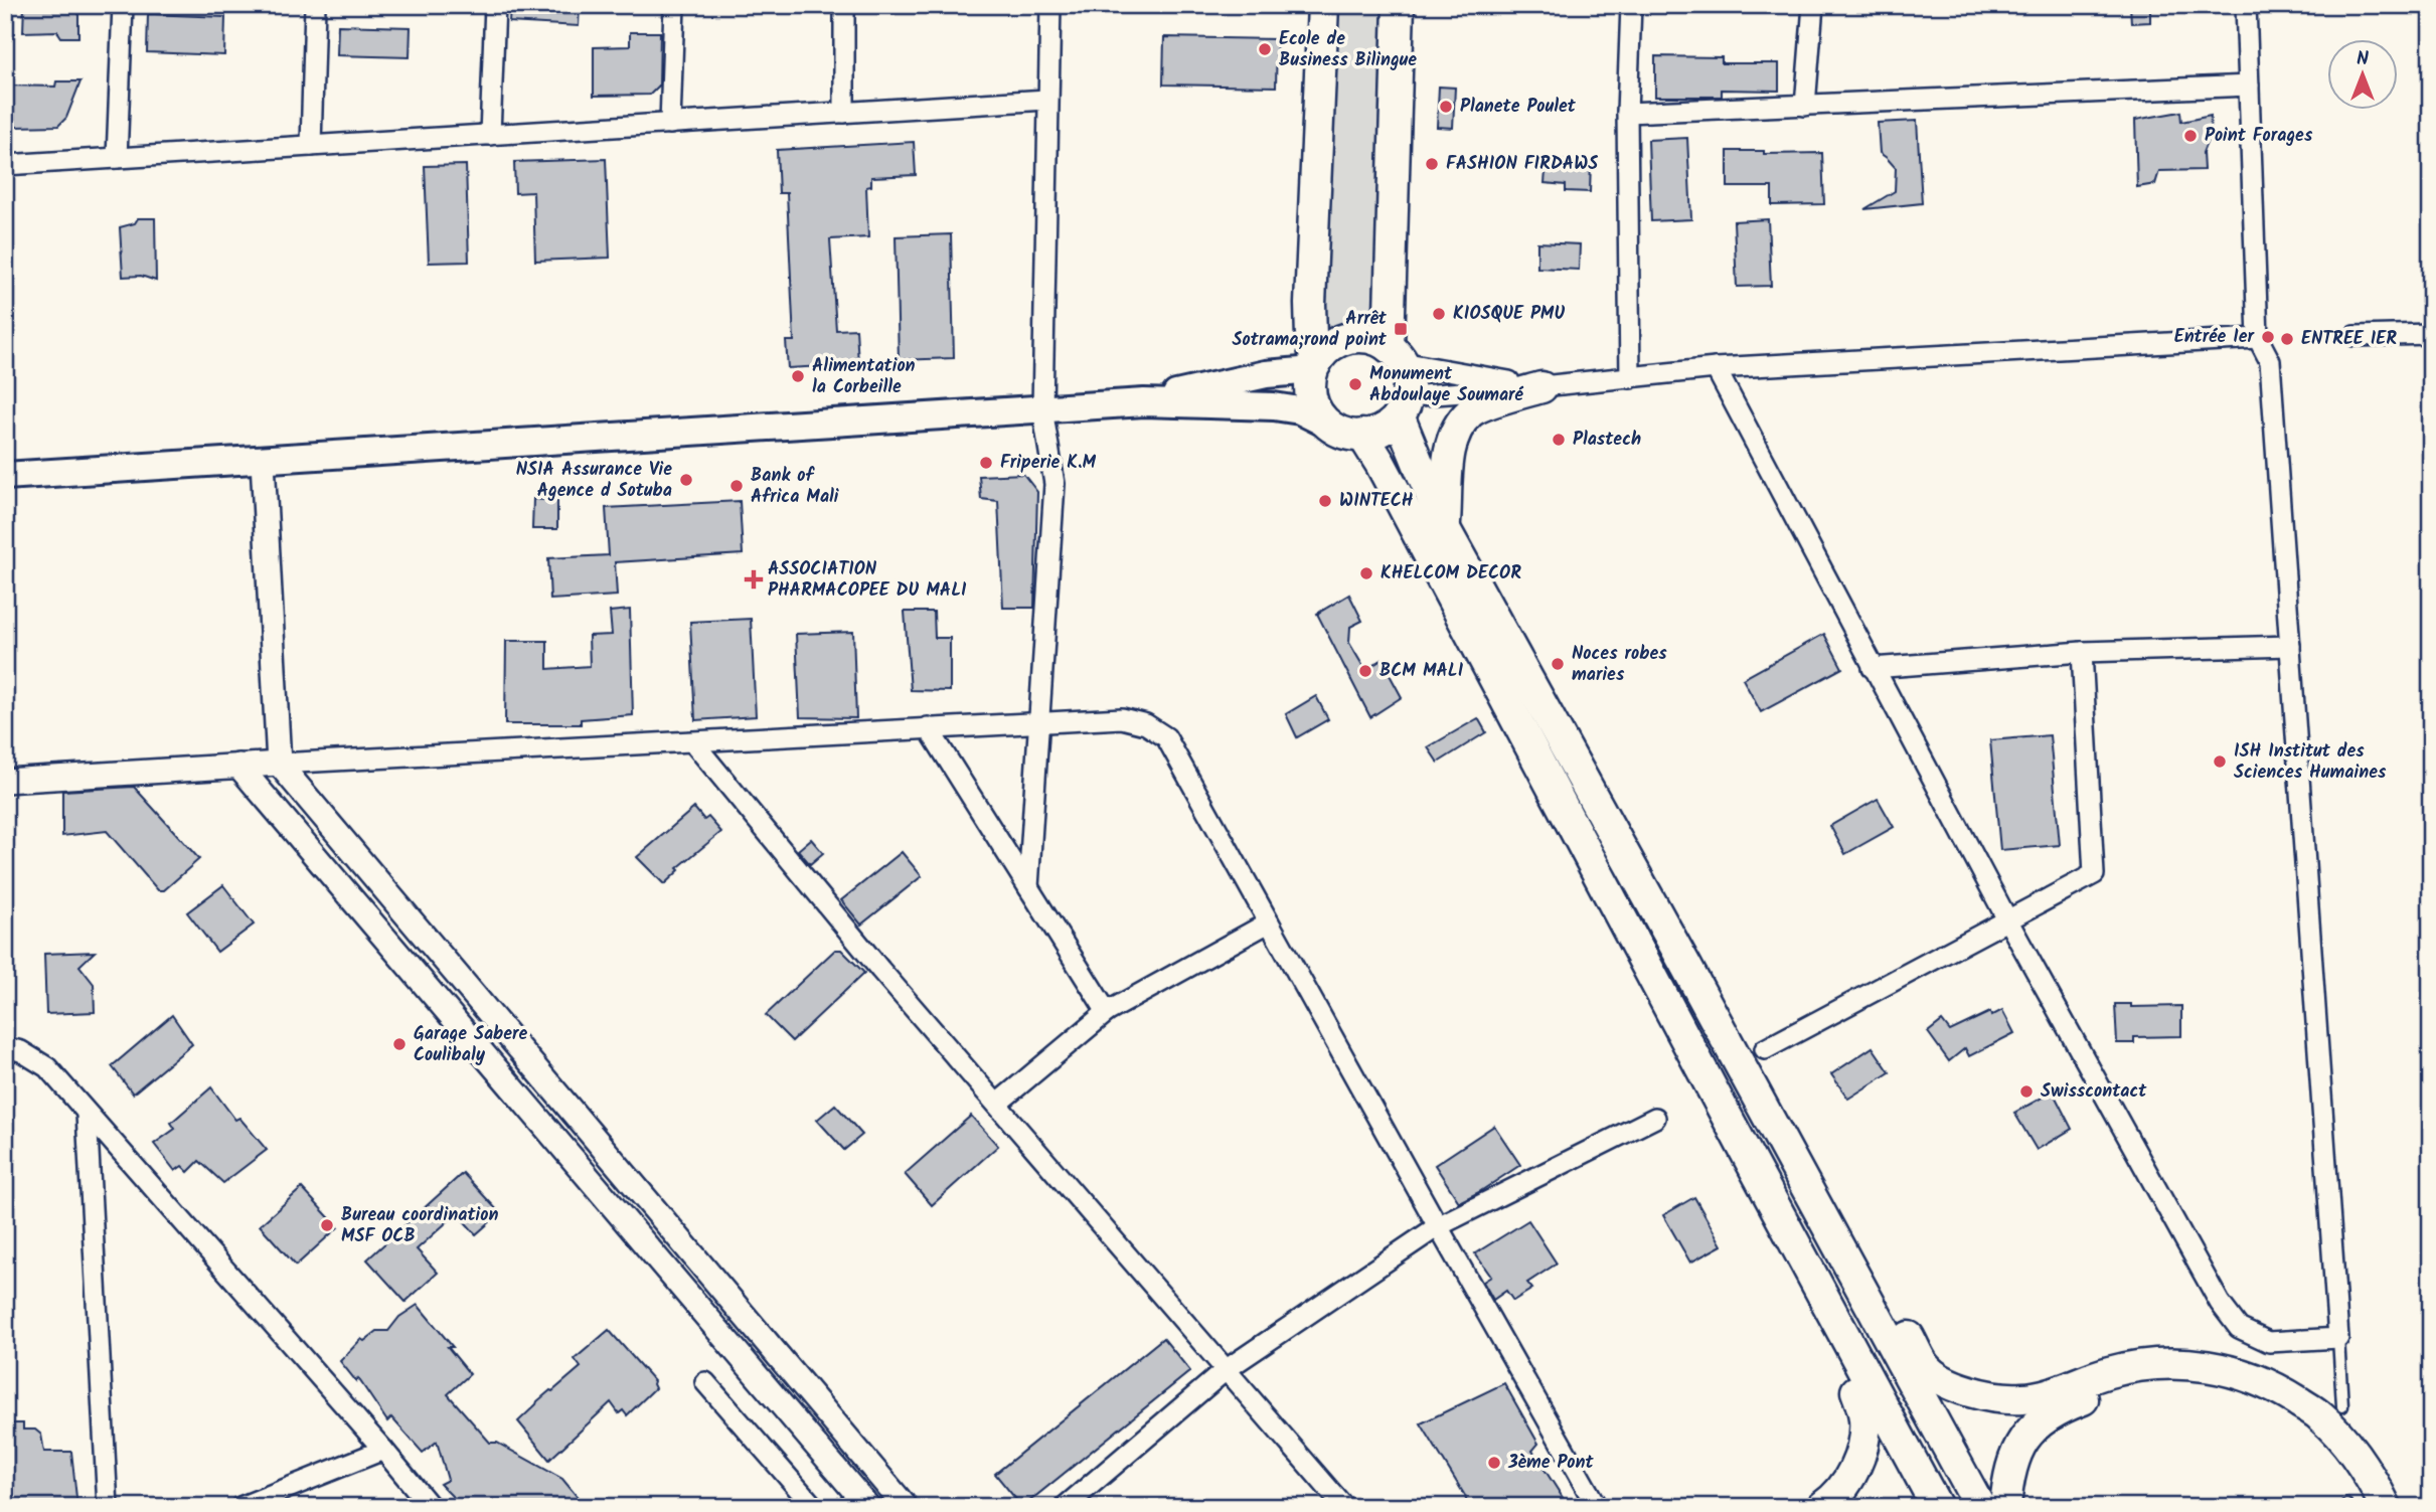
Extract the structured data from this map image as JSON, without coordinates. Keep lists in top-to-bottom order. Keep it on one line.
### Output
{"places":{"other":["Ecole de Business Bilingue","Planete Poulet","Point Forages","FASHION FIRDAWS","KIOSQUE PMU","Entrée Ier","ENTREE IER","Alimentation la Corbeille","Monument Abdoulaye Soumaré","Plastech","Friperie K.M","NSIA Assurance Vie Agence d Sotuba","Bank of Africa Mali","WINTECH","KHELCOM DECOR","Noces robes maries","BCM MALI","ISH Institut des Sciences Humaines","Garage Sabere Coulibaly","Swisscontact","Bureau coordination MSF OCB","3ème Pont"],"transit":["Arrêt Sotrama;rond point"],"health":["ASSOCIATION PHARMACOPEE DU MALI"]},"north":"top"}
